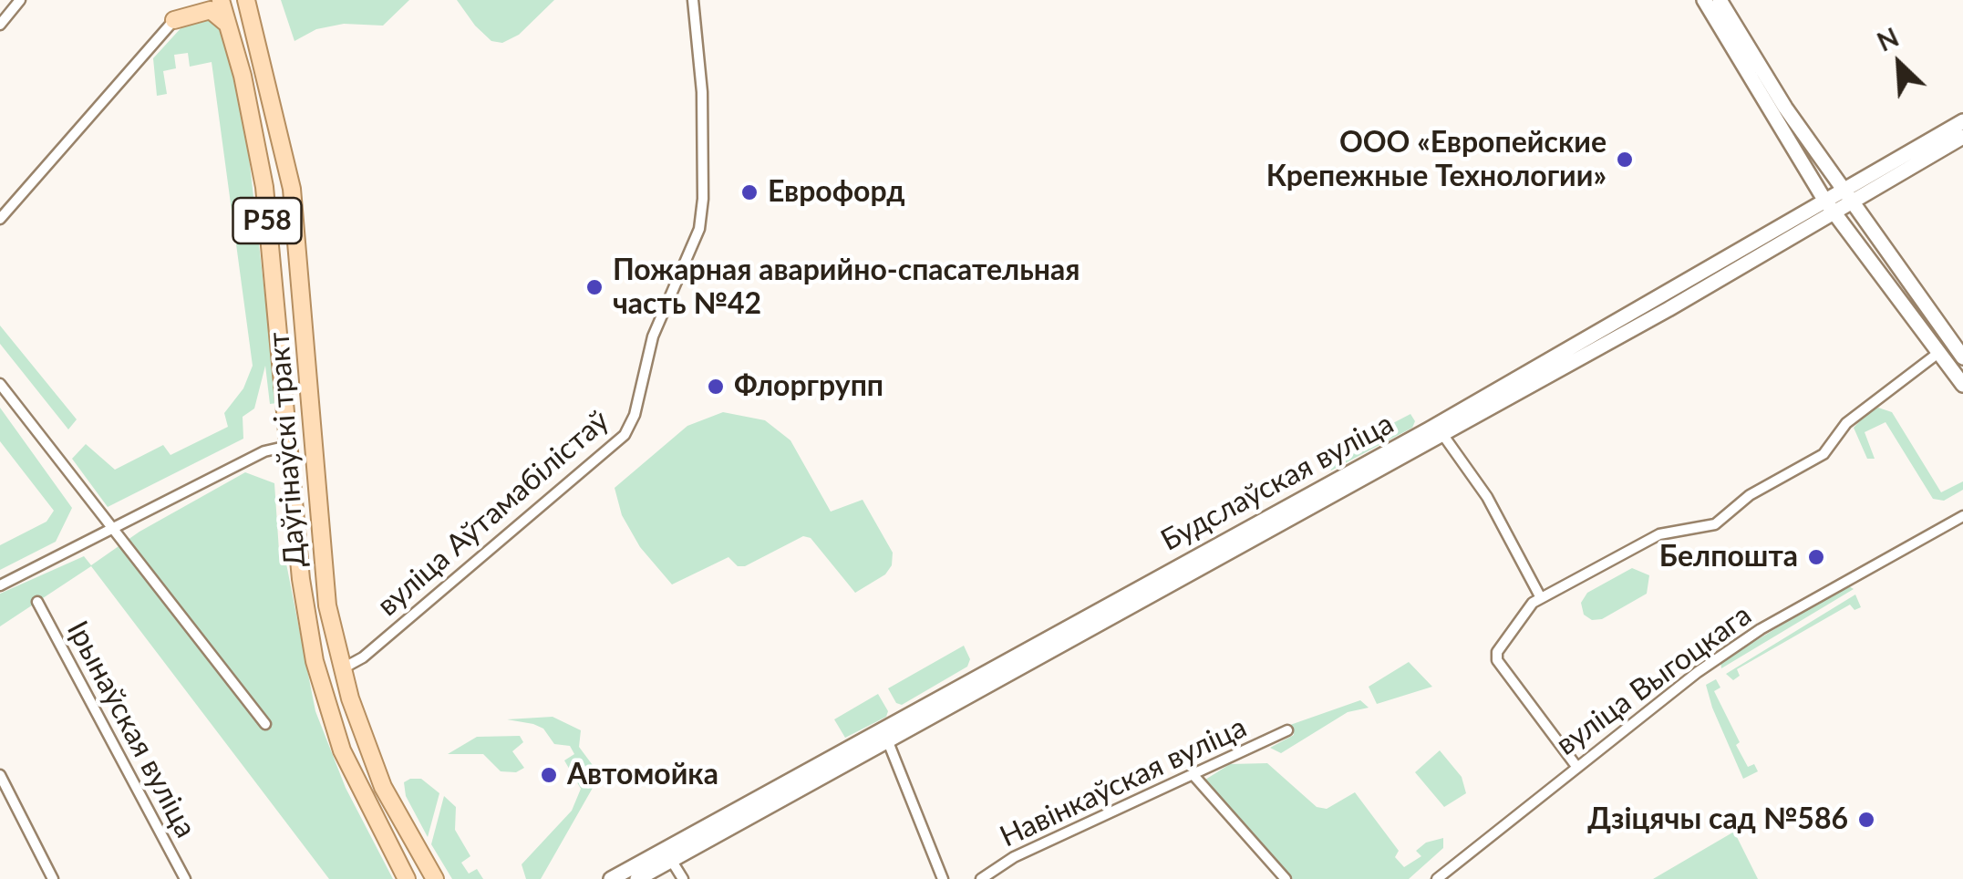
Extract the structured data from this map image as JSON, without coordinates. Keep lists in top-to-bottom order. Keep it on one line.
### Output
{"streets":{"main road":["Р58","Даўгінаўскі тракт","Будслаўская вуліца"],"street":["вуліца Аўтамабілістаў","вуліца Выгоцкага","Ірынаўская вуліца","Навінкаўская вуліца"]},"crossings":[["Даўгінаўскі тракт","вуліца Аўтамабілістаў"]],"places":["ООО «Европейские Крепежные Технологии»","Еврофорд","Пожарная аварийно-спасательная часть №42","Флоргрупп","Белпошта","Автомойка","Дзіцячы сад №586"],"north":"top left"}
